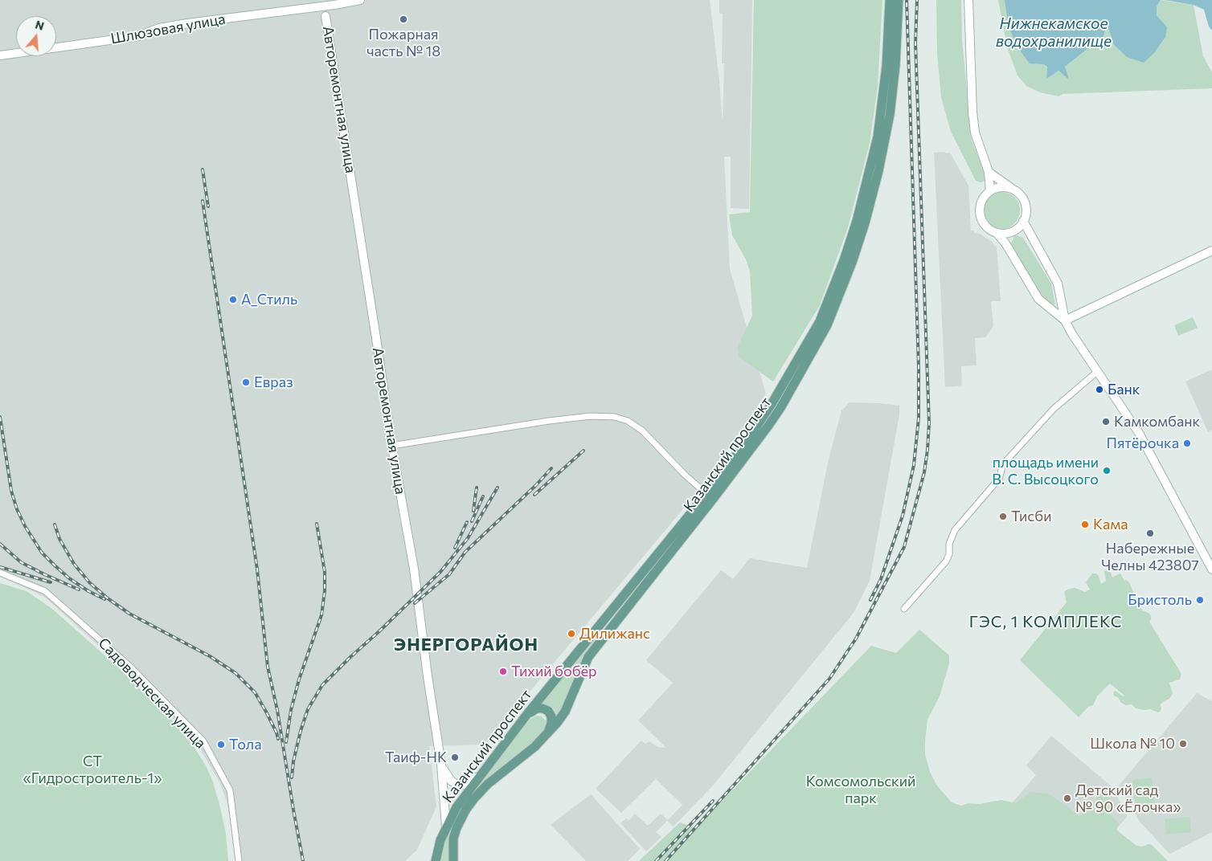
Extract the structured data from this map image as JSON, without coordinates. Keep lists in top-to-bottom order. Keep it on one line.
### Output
{"streets":{"main road":["Казанский проспект"],"street":["Шлюзовая улица","Авторемонтная улица","Садоводческая улица"]},"crossings":[["Авторемонтная улица","Казанский проспект"]],"districts":["ГЭС, 1 КОМПЛЕКС","ЭНЕРГОРАЙОН"],"water":["Нижнекамское водохранилище"],"parks":["СТ «Гидростроитель-1»","Комсомольский парк"],"places":["Пожарная часть № 18","А_Стиль","Евраз","Банк","Камкомбанк","Пятёрочка","площадь имени В. С. Высоцкого","Тисби","Кама","Набережные Челны 423807","Бристоль","Дилижанс","Тихий бобёр","Школа № 10","Тола","Таиф-НК","Детский сад № 90 «Ёлочка»"],"north":"top"}
